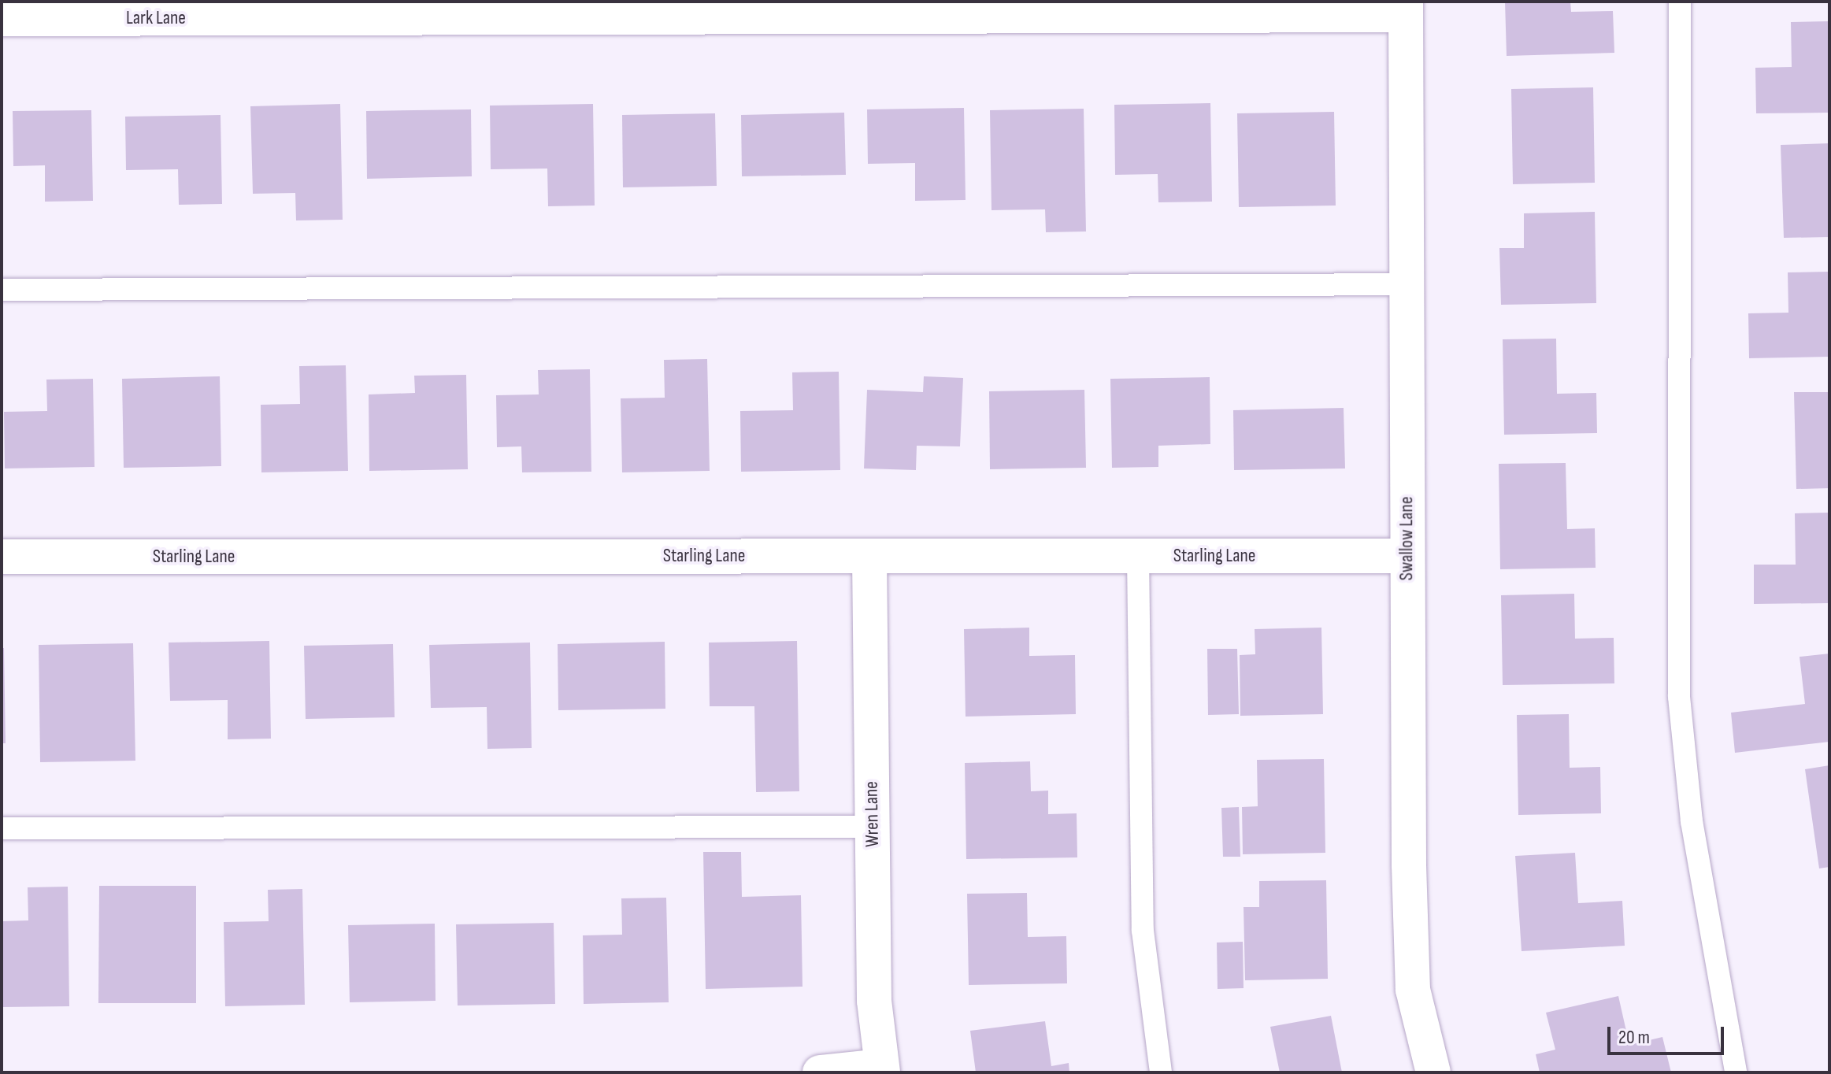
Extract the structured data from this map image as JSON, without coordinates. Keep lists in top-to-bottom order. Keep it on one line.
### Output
{"streets":{"street":["Lark Lane","Swallow Lane","Starling Lane","Wren Lane"]},"crossings":[["Lark Lane","Swallow Lane"],["Swallow Lane","Starling Lane"],["Starling Lane","Wren Lane"]],"scale_bar":"20 m"}
